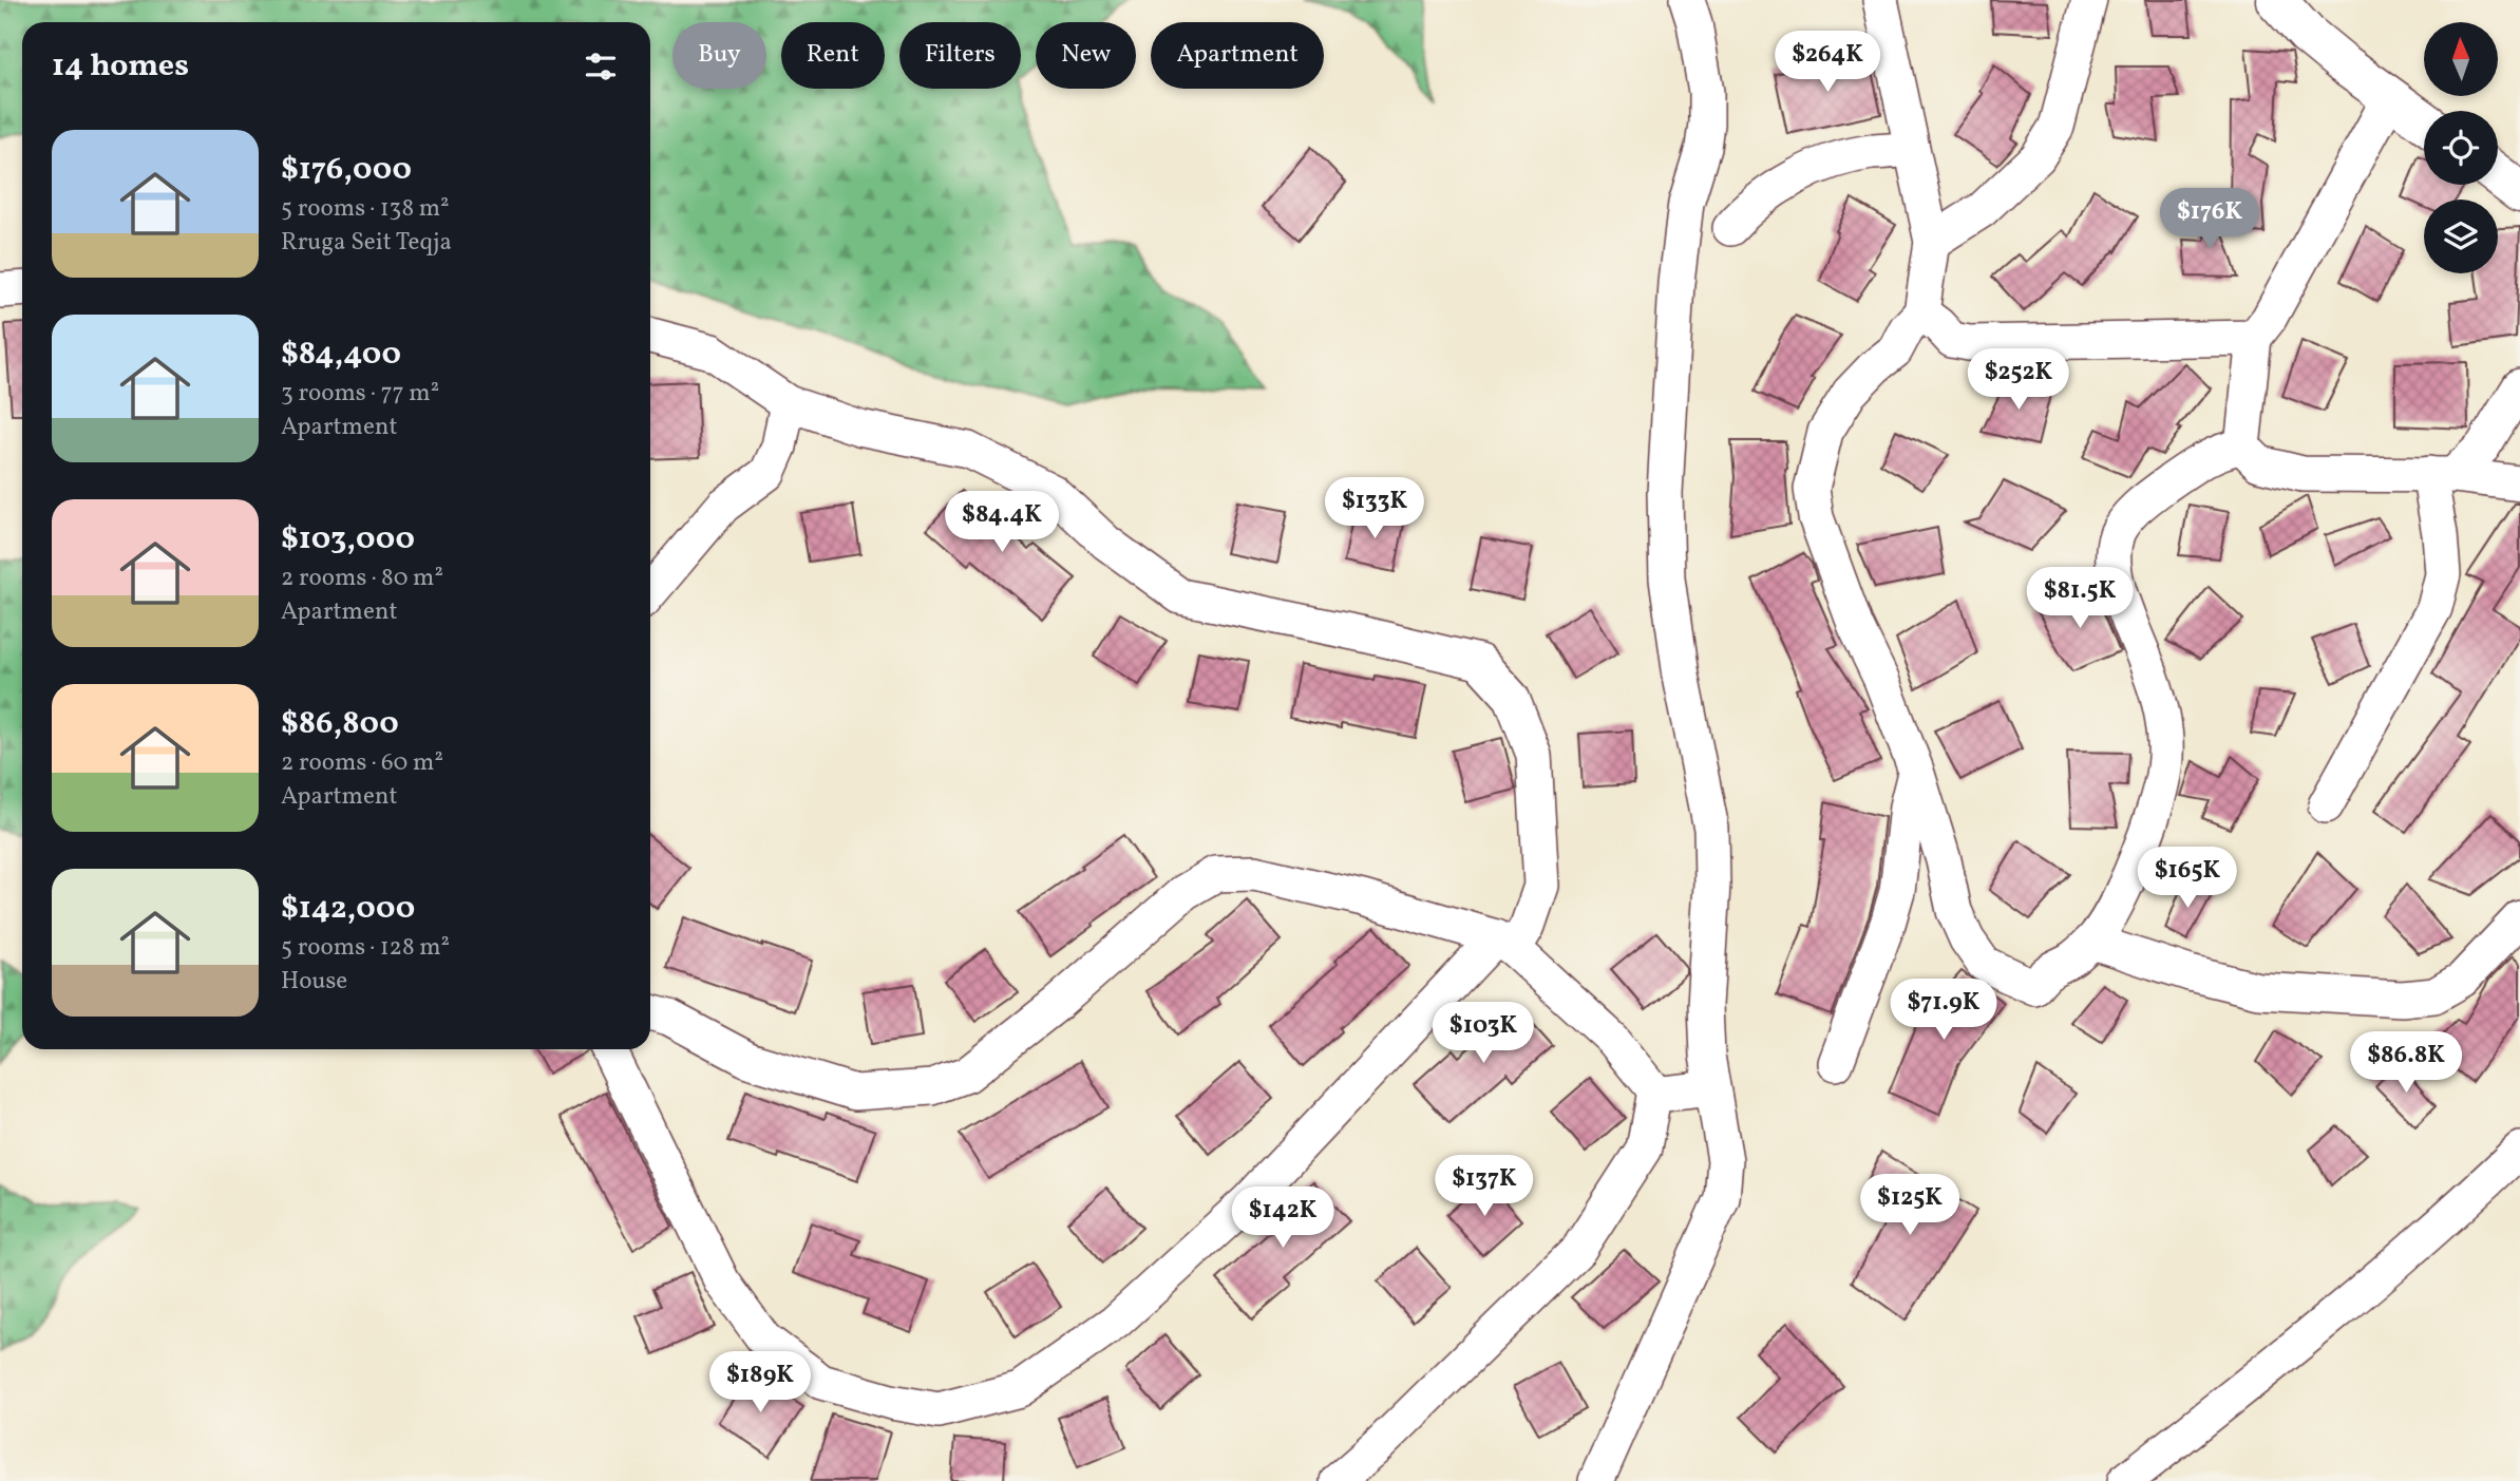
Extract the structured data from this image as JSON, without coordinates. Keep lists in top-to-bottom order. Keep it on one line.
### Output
{"north":"top","page":{"chip":["Buy","Rent","Filters","New","Apartment"],"heading":"14 homes","price":["$264K","$176K","$252K","$133K","$84.4K","$81.5K","$165K","$71.9K","$103K","$86.8K","$137K","$125K","$142K","$189K"],"list":[{"name":"$176,000","note":"5 rooms · 138 m² · Rruga Seit Teqja"},{"name":"$84,400","note":"3 rooms · 77 m² · Apartment"},{"name":"$103,000","note":"2 rooms · 80 m² · Apartment"},{"name":"$86,800","note":"2 rooms · 60 m² · Apartment"},{"name":"$142,000","note":"5 rooms · 128 m² · House"}]}}
